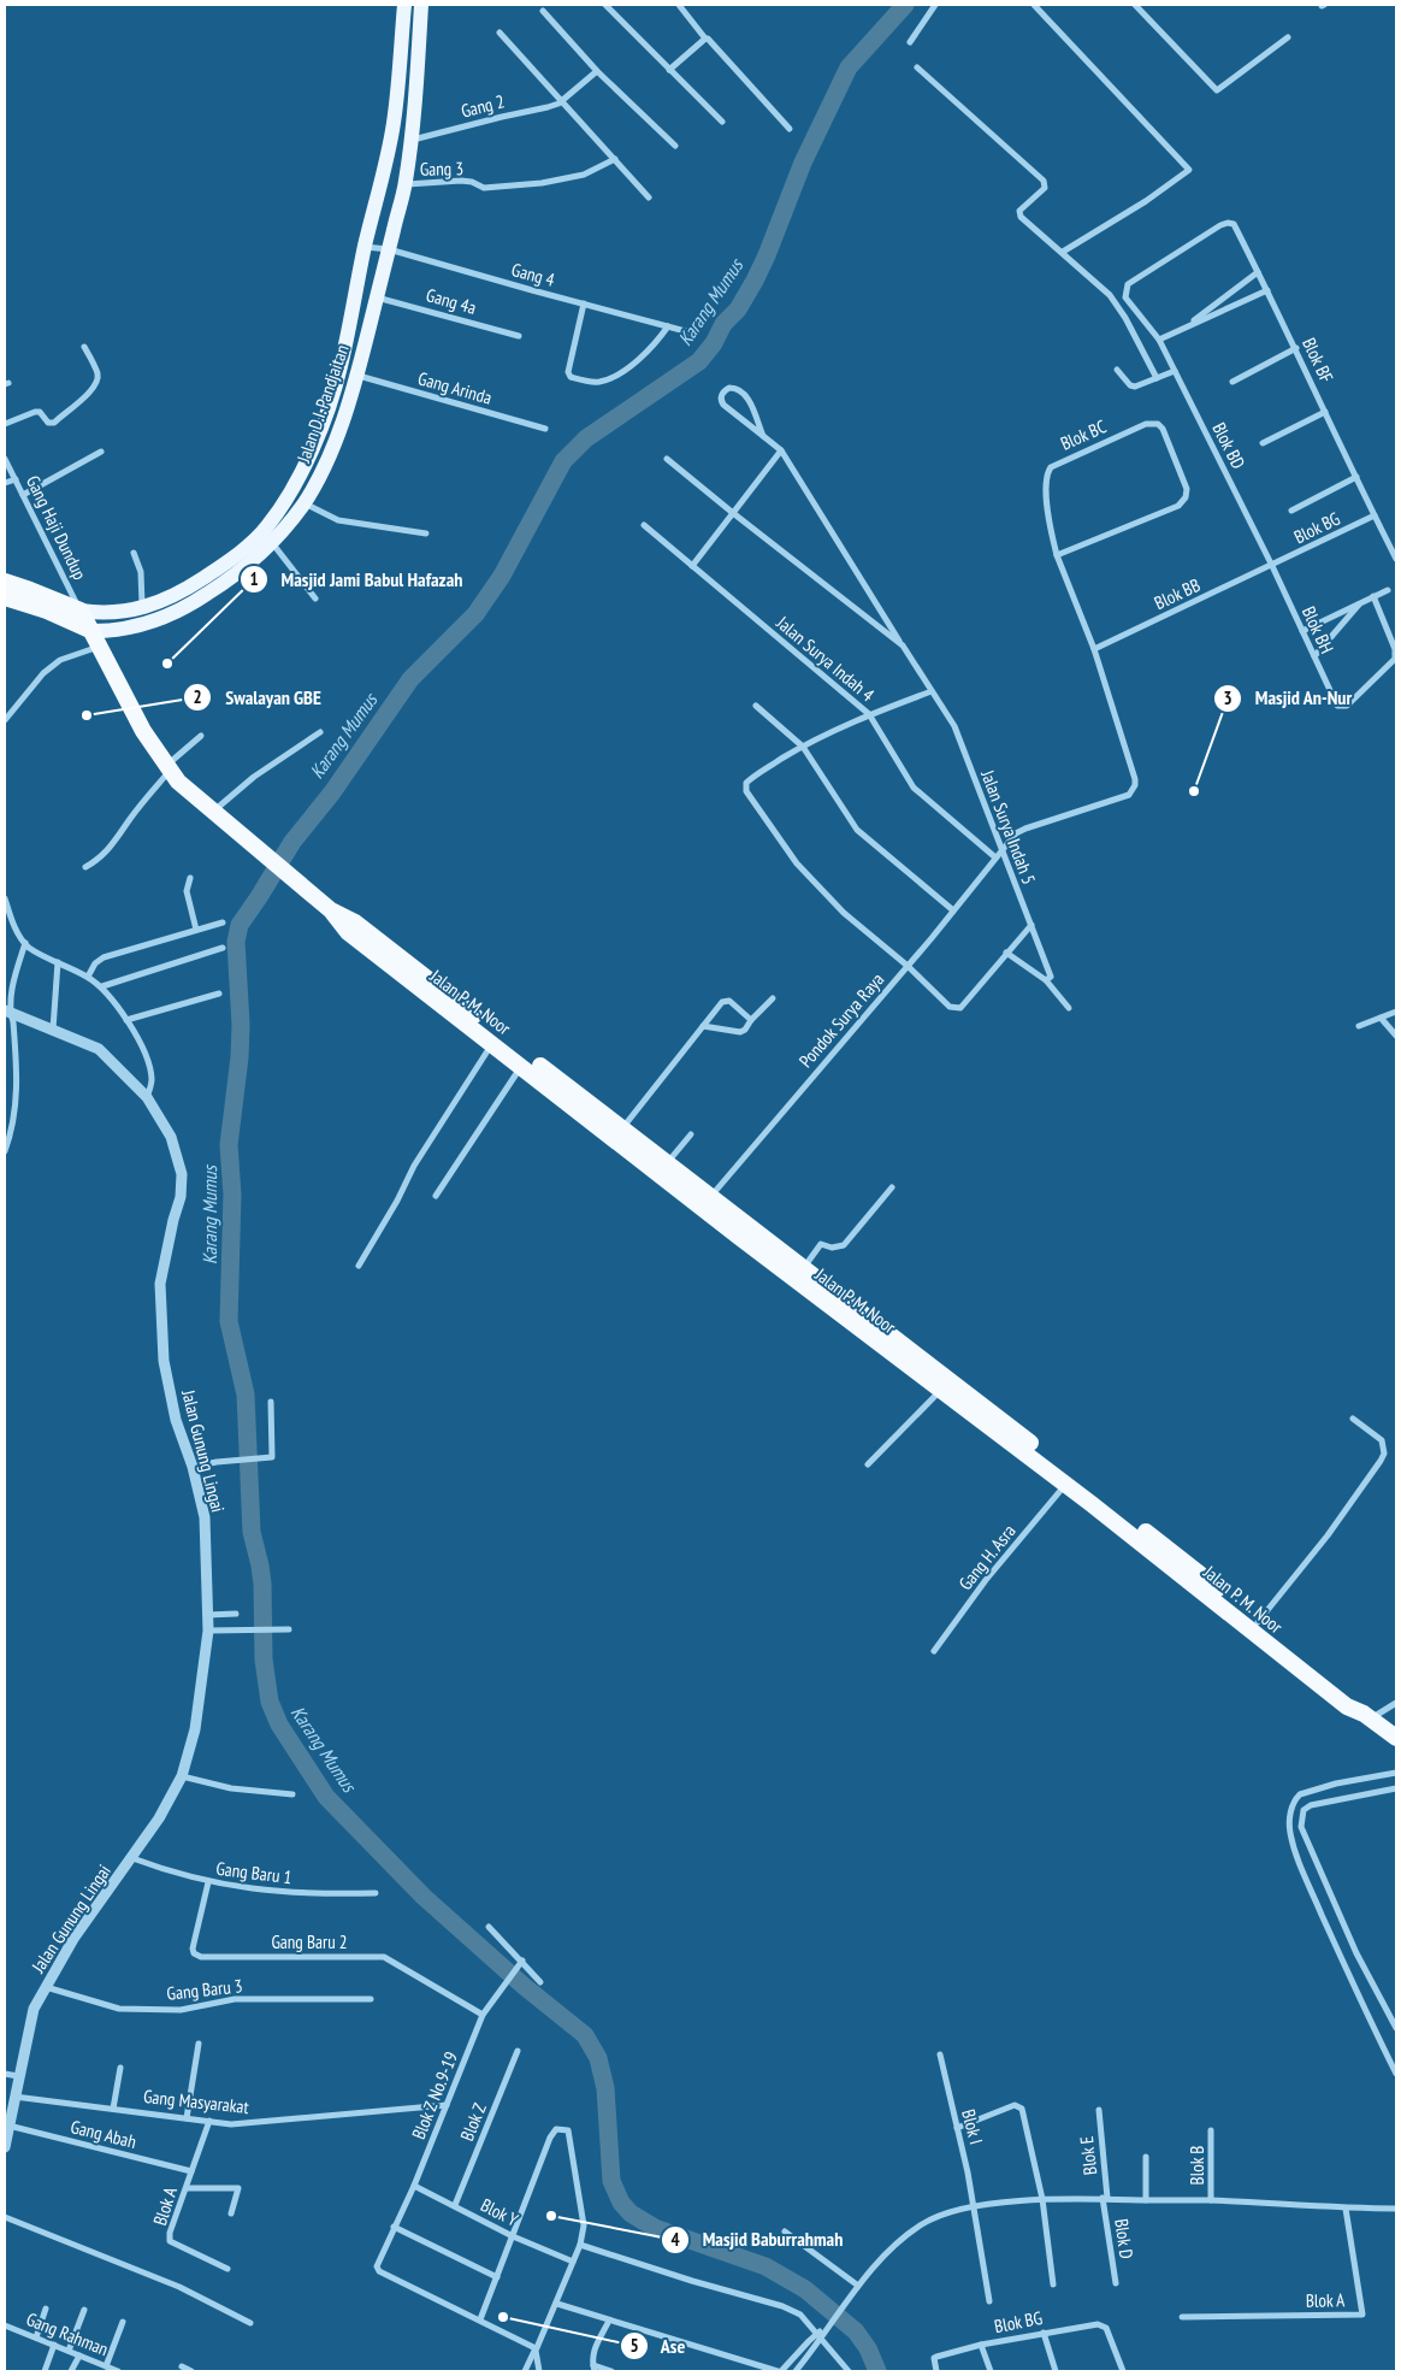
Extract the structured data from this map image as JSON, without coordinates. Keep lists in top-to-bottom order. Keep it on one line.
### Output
{"streets":{"highway":["Jalan D.I. Pandjaitan","Jalan P. M. Noor"],"street":["Gang 2","Gang 3","Gang 4","Gang 4a","Blok BF","Gang Arinda","Blok BC","Blok BD","Gang Haji Dundup","Blok BG","Blok BB","Blok BH","Jalan Surya Indah 4","Jalan Surya Indah 5","Pondok Surya Raya","Jalan Gunung Lingai","Gang H. Asra","Gang Baru 1","Gang Baru 2","Gang Baru 3","Blok Z No.9-19","Gang Masyarakat","Blok Z","Blok I","Gang Abah","Blok E","Blok B","Blok A","Blok Y","Blok D","Gang Rahman"]},"crossings":[["Gang 2","Jalan D.I. Pandjaitan"],["Gang 3","Jalan D.I. Pandjaitan"],["Gang 4","Jalan D.I. Pandjaitan"],["Gang 4a","Jalan D.I. Pandjaitan"],["Blok BF","Blok BD"],["Blok BF","Blok BG"],["Gang Arinda","Jalan D.I. Pandjaitan"],["Jalan D.I. Pandjaitan","Gang Haji Dundup"],["Jalan D.I. Pandjaitan","Jalan P. M. Noor"],["Blok BC","Blok BB"],["Blok BC","Jalan Surya Indah 5"],["Blok BC","Pondok Surya Raya"],["Blok BD","Blok BG"],["Blok BD","Blok BB"],["Blok BD","Blok BH"],["Gang Haji Dundup","Jalan P. M. Noor"],["Blok BG","Blok BB"],["Blok BG","Blok BH"],["Blok BB","Blok BH"],["Jalan Surya Indah 4","Pondok Surya Raya"],["Jalan Surya Indah 5","Pondok Surya Raya"],["Jalan P. M. Noor","Pondok Surya Raya"],["Jalan P. M. Noor","Gang H. Asra"],["Jalan Gunung Lingai","Gang Baru 1"],["Jalan Gunung Lingai","Gang Baru 3"],["Jalan Gunung Lingai","Gang Masyarakat"],["Jalan Gunung Lingai","Gang Abah"],["Gang Baru 1","Gang Baru 2"],["Gang Baru 2","Blok Z No.9-19"],["Blok Z No.9-19","Gang Masyarakat"],["Blok Z No.9-19","Blok Y"],["Gang Masyarakat","Blok A"],["Blok Z","Blok Y"],["Gang Abah","Blok A"],["Blok E","Blok D"]],"water":["Karang Mumus"],"places":["Masjid Jami Babul Hafazah","Swalayan GBE","Masjid An-Nur","Masjid Baburrahmah","Ase"]}
